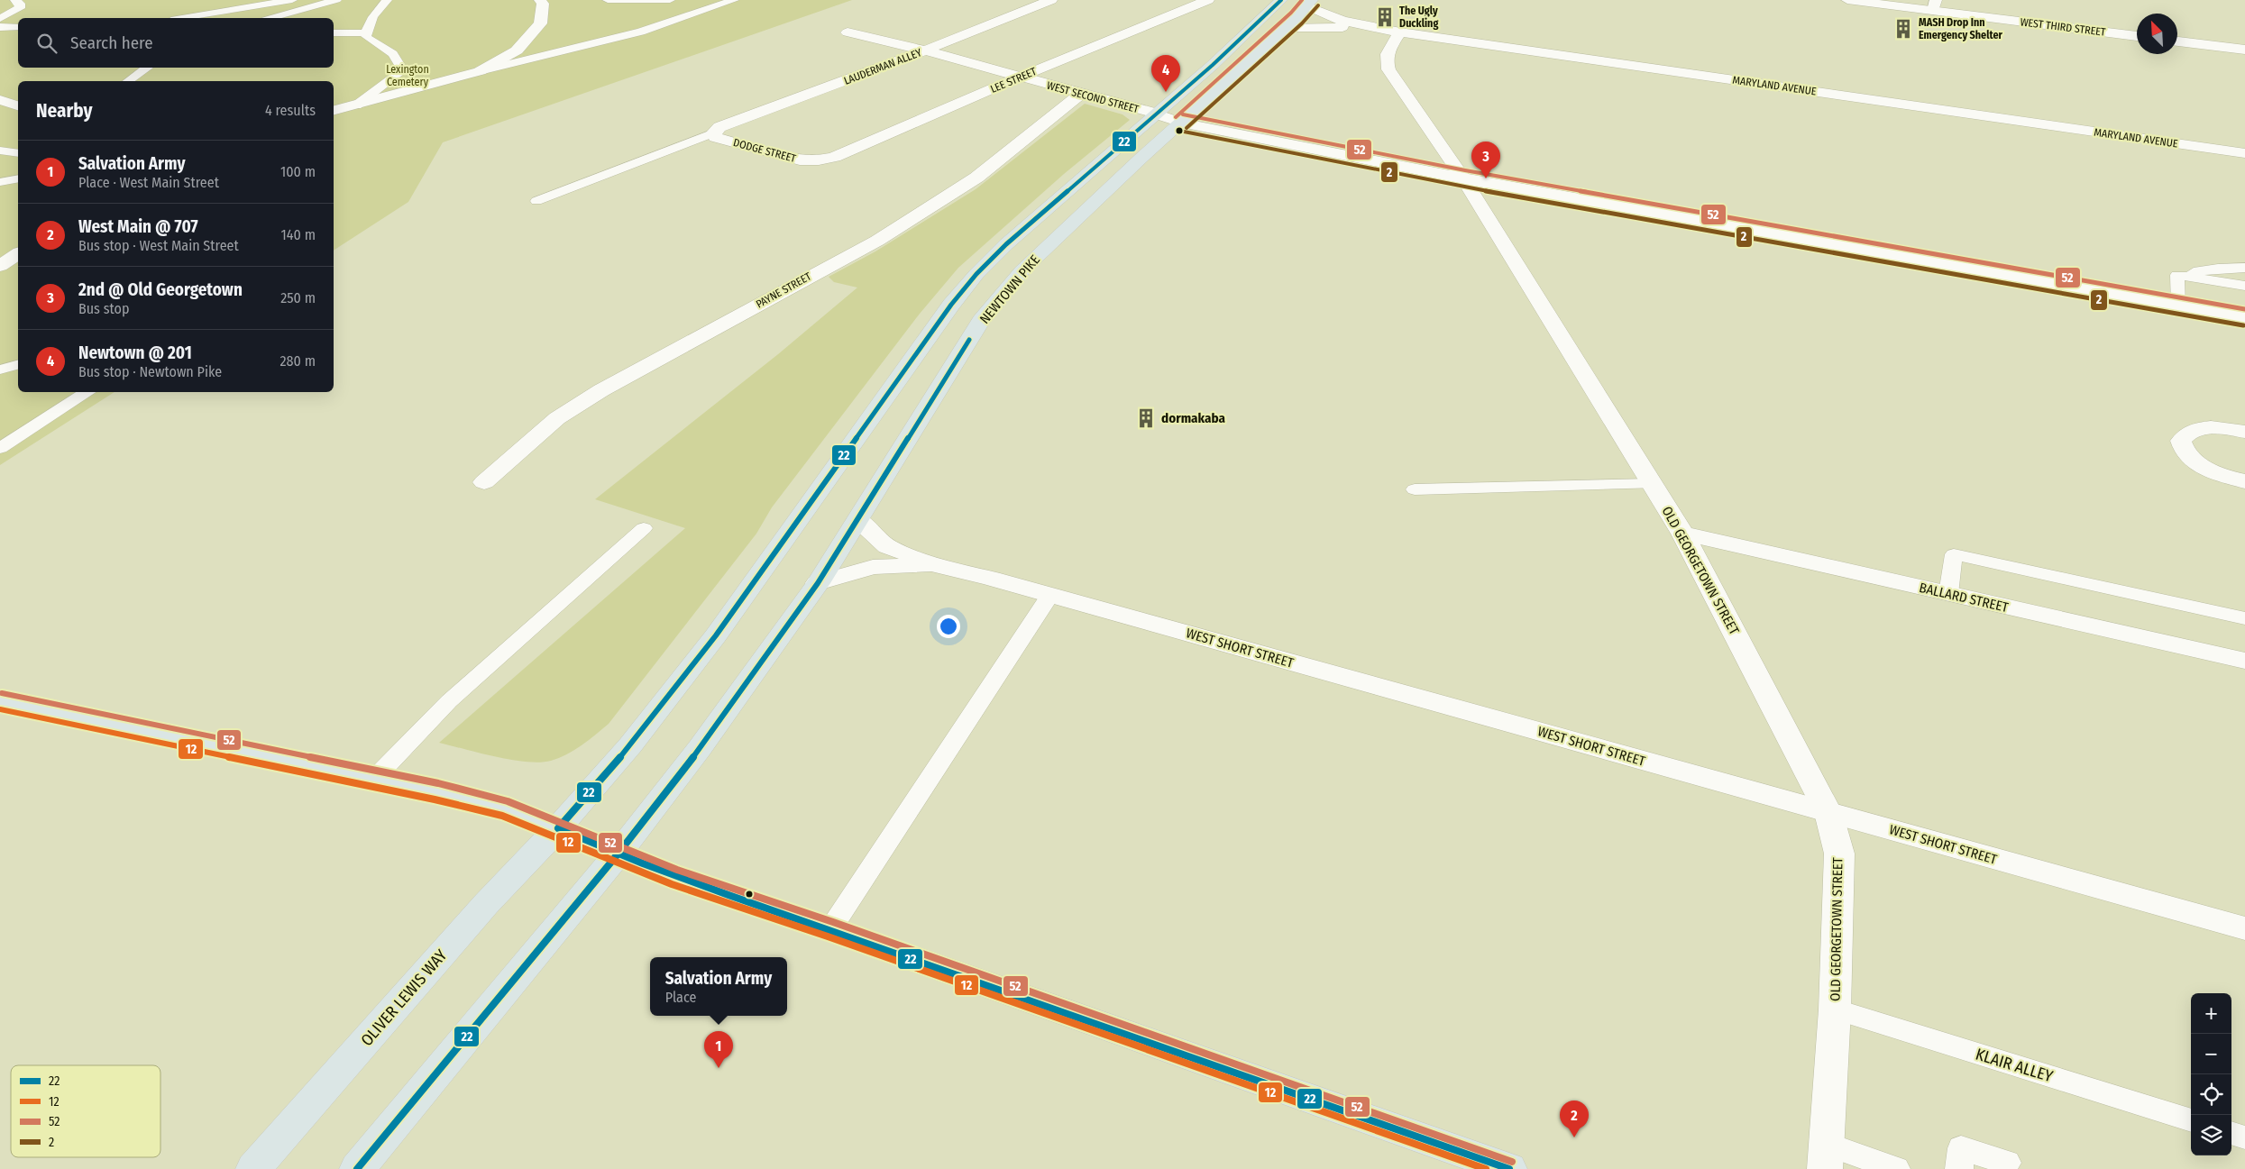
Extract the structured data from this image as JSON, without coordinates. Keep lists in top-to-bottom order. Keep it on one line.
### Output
{"streets":{"main road":["NEWTOWN PIKE","OLIVER LEWIS WAY"],"street":["WEST THIRD STREET","LAUDERMAN ALLEY","LEE STREET","MARYLAND AVENUE","WEST SECOND STREET","DODGE STREET","PAYNE STREET","OLD GEORGETOWN STREET","BALLARD STREET","WEST SHORT STREET"],"lane":["KLAIR ALLEY"]},"crossings":[["LAUDERMAN ALLEY","WEST SECOND STREET"],["LAUDERMAN ALLEY","DODGE STREET"],["LEE STREET","WEST SECOND STREET"],["LEE STREET","DODGE STREET"],["MARYLAND AVENUE","NEWTOWN PIKE"],["MARYLAND AVENUE","OLD GEORGETOWN STREET"],["WEST SECOND STREET","NEWTOWN PIKE"],["WEST SECOND STREET","PAYNE STREET"],["WEST SECOND STREET","OLD GEORGETOWN STREET"],["NEWTOWN PIKE","WEST SHORT STREET"],["OLD GEORGETOWN STREET","BALLARD STREET"],["OLD GEORGETOWN STREET","WEST SHORT STREET"],["OLD GEORGETOWN STREET","KLAIR ALLEY"]],"parks":["Lexington Cemetery"],"places":{"building":["The Ugly Duckling","MASH Drop Inn Emergency Shelter","dormakaba"]},"lines":["transit line 22","transit line 52","transit line 2","transit line 12"],"legend":["22","12","52","2"],"north":"top left","page":{"search":"Search here","pins":["4","3","1","2"],"heading":["Nearby","4 results"],"list":[{"mark":"1","name":"Salvation Army","note":"Place · West Main Street","value":"100 m"},{"mark":"2","name":"West Main @ 707","note":"Bus stop · West Main Street","value":"140 m"},{"mark":"3","name":"2nd @ Old Georgetown","note":"Bus stop","value":"250 m"},{"mark":"4","name":"Newtown @ 201","note":"Bus stop · Newtown Pike","value":"280 m"}],"popup":["Salvation Army","Place"],"map_buttons":["+","−"]}}
